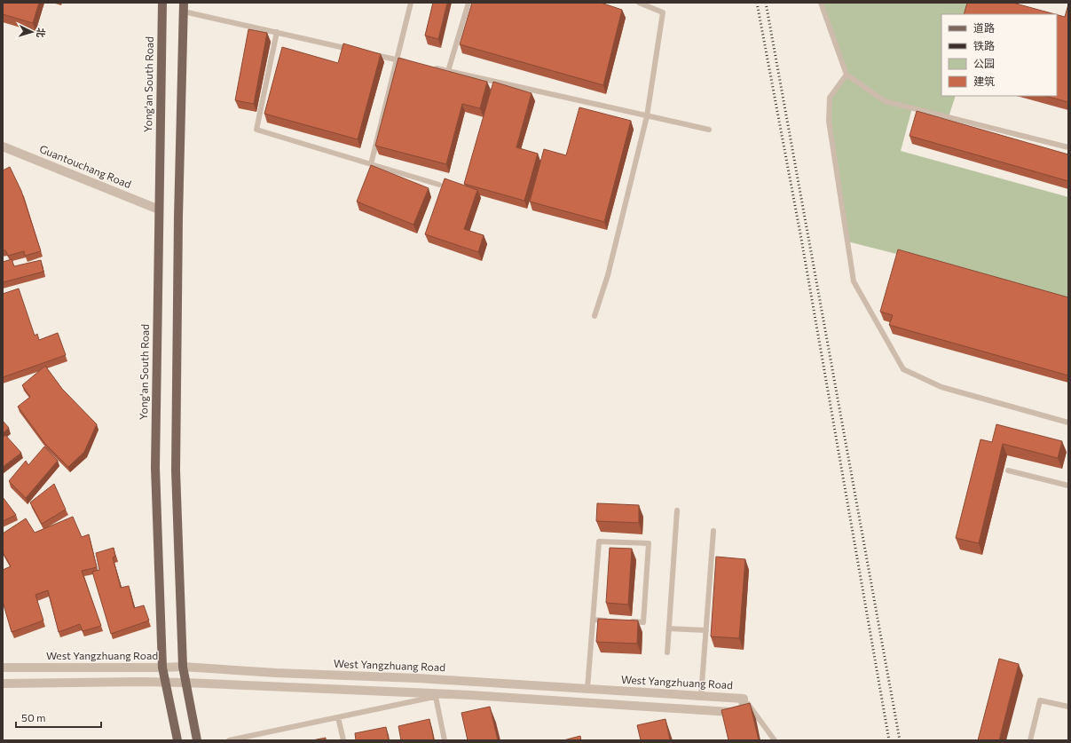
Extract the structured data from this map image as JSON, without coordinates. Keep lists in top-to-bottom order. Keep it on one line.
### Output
{"streets":{"main road":["Yong'an South Road"],"street":["Guantouchang Road","West Yangzhuang Road"]},"crossings":[["Yong'an South Road","Guantouchang Road"],["Yong'an South Road","West Yangzhuang Road"]],"legend":["道路","铁路","公园","建筑"],"scale_bar":"50 m","north":"right"}
